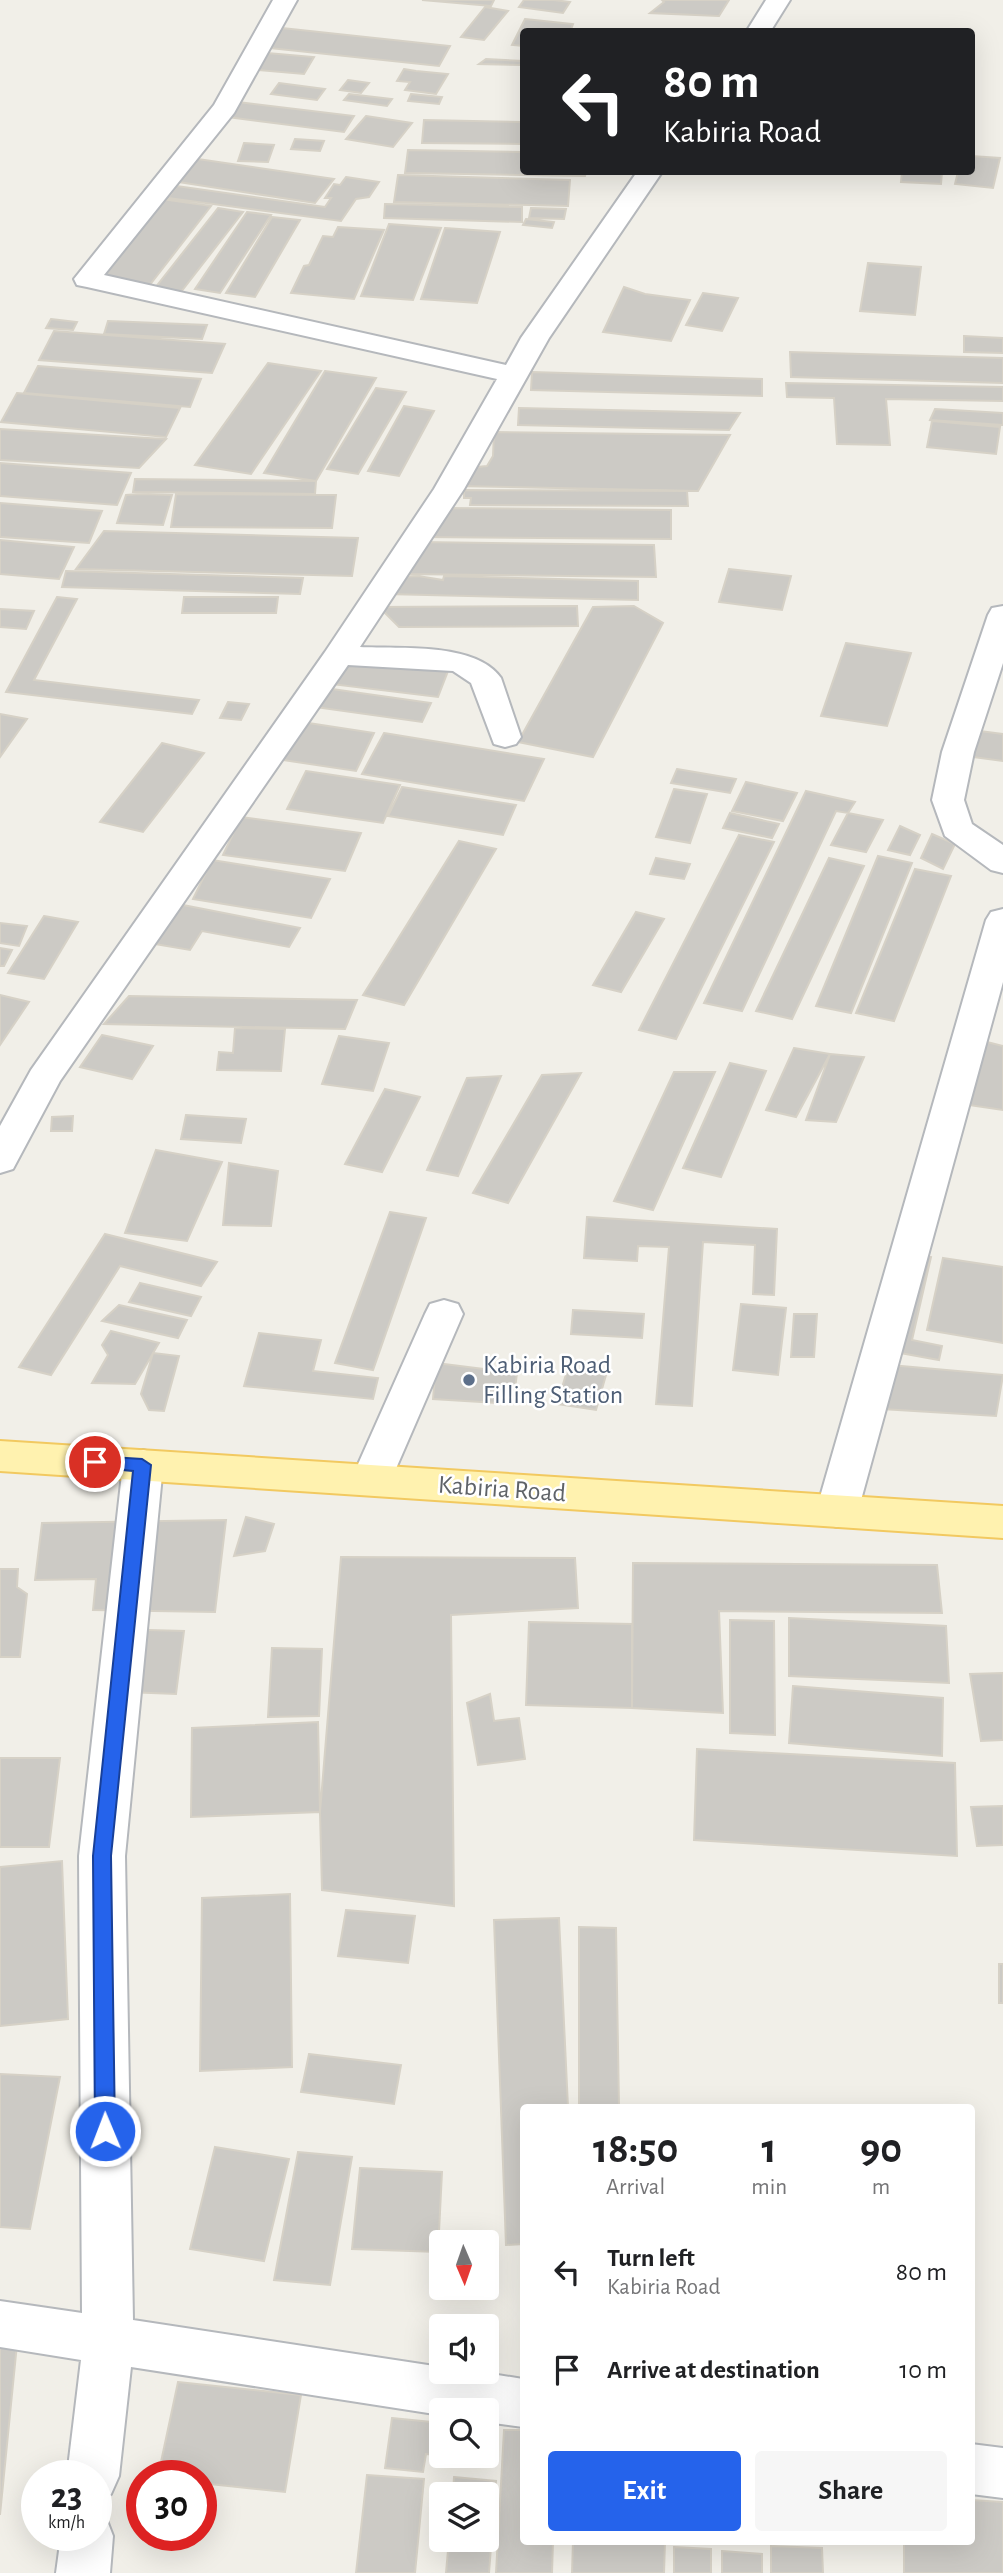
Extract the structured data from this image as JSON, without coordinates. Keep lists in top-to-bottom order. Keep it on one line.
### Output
{"streets":{"main road":["Kabiria Road"]},"places":["Kabiria Road Filling Station"],"north":"bottom","page":{"turn":["80 m","Kabiria Road"],"eta":["18:50","Arrival","1","min","90","m"],"list":[{"name":"Turn left","note":"Kabiria Road","value":"80 m"},{"name":"Arrive at destination","value":"10 m"}],"buttons":["Exit","Share"],"speed":"23 km/h","limit":"30"}}
